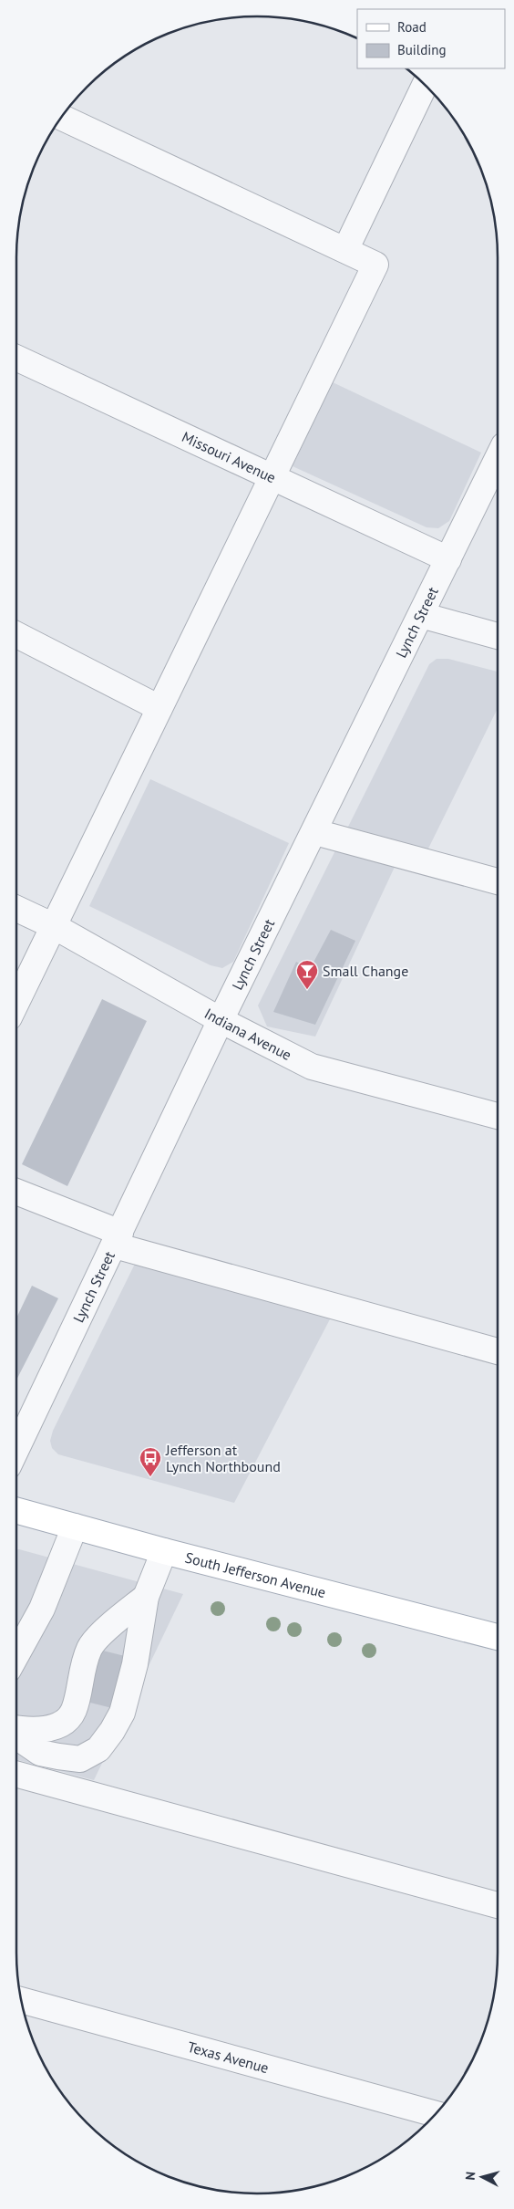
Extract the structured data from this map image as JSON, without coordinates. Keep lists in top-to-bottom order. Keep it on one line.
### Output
{"streets":{"main road":["South Jefferson Avenue"],"street":["Missouri Avenue","Lynch Street","Indiana Avenue","Texas Avenue"]},"crossings":[["Missouri Avenue","Lynch Street"],["Lynch Street","Indiana Avenue"]],"places":{"bar":["Small Change"],"bus stop":["Jefferson at Lynch Northbound"]},"legend":["Road","Building"],"north":"left"}
